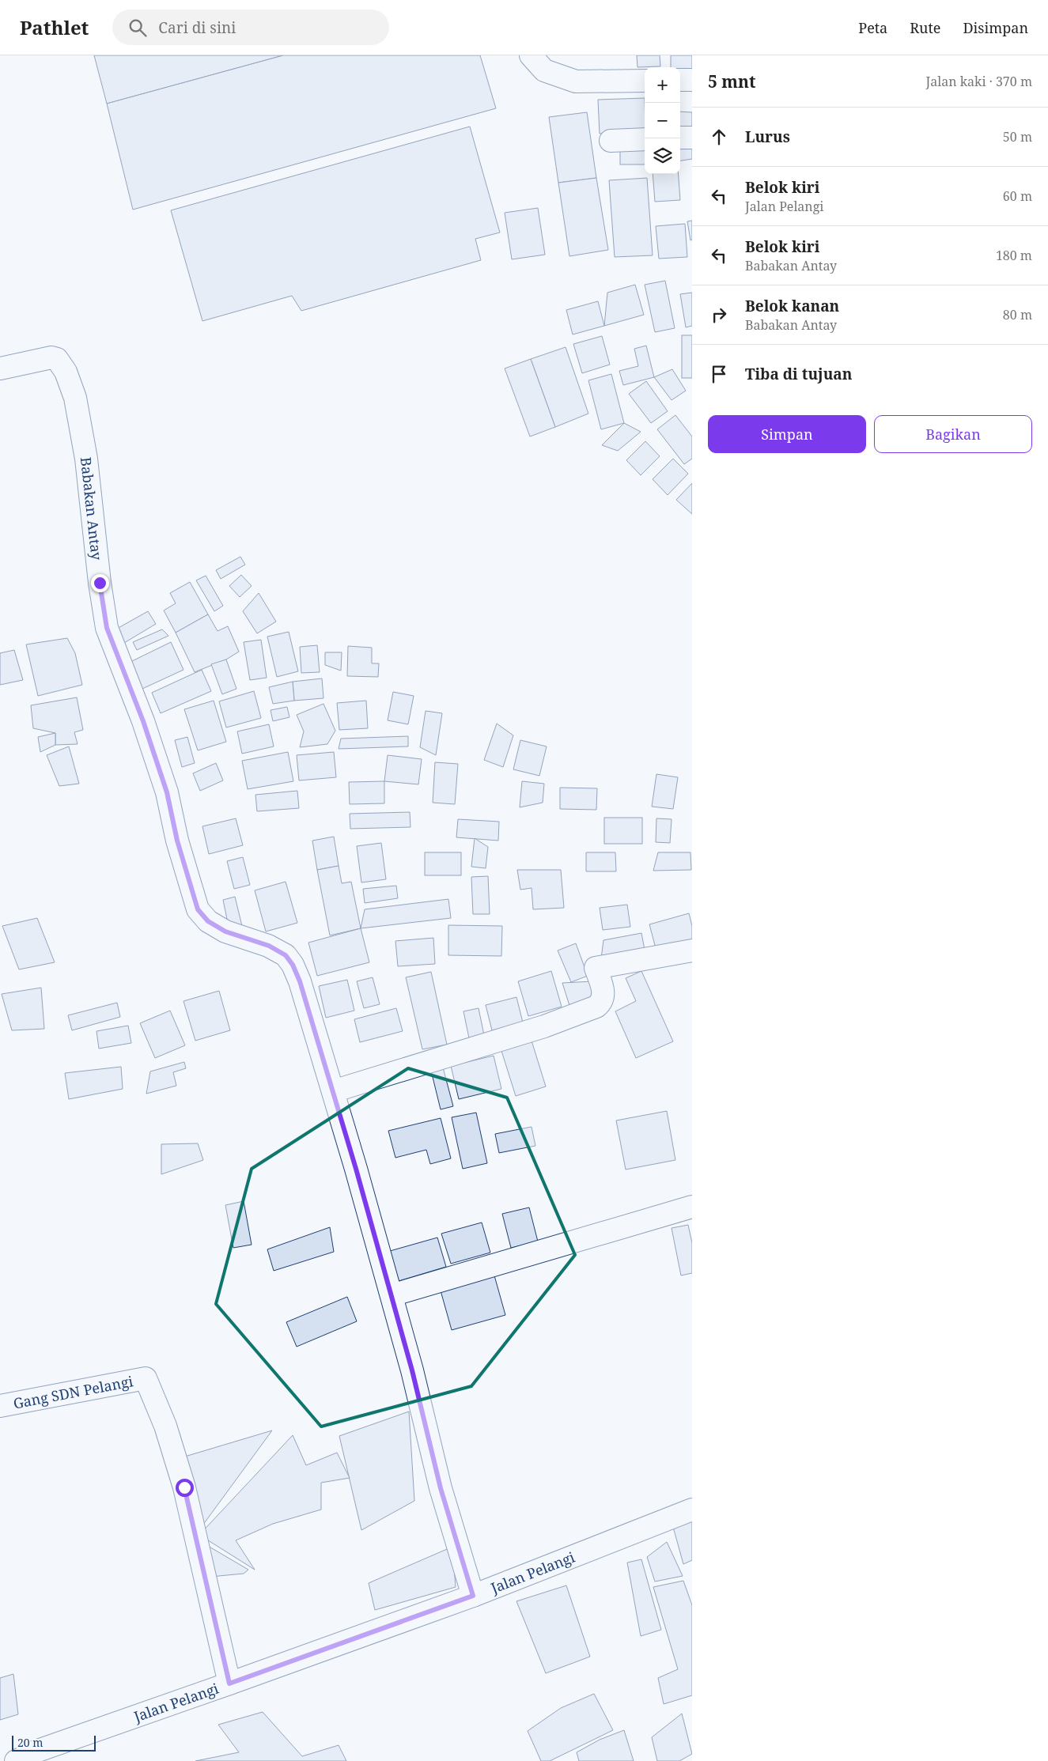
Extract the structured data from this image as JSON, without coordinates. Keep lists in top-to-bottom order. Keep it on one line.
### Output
{"streets":{"street":["Babakan Antay","Gang SDN Pelangi","Jalan Pelangi"]},"crossings":[["Babakan Antay","Jalan Pelangi"],["Gang SDN Pelangi","Jalan Pelangi"]],"scale_bar":"20 m","page":{"header":"Pathlet","search":"Cari di sini","nav":["Peta","Rute","Disimpan"],"heading":["5 mnt","Jalan kaki · 370 m"],"map_buttons":["+","−"],"list":[["Lurus","50 m"],["Belok kiri","Jalan Pelangi","60 m"],["Belok kiri","Babakan Antay","180 m"],["Belok kanan","Babakan Antay","80 m"],"Tiba di tujuan"],"buttons":["Simpan","Bagikan"],"scale":"20 m"}}
